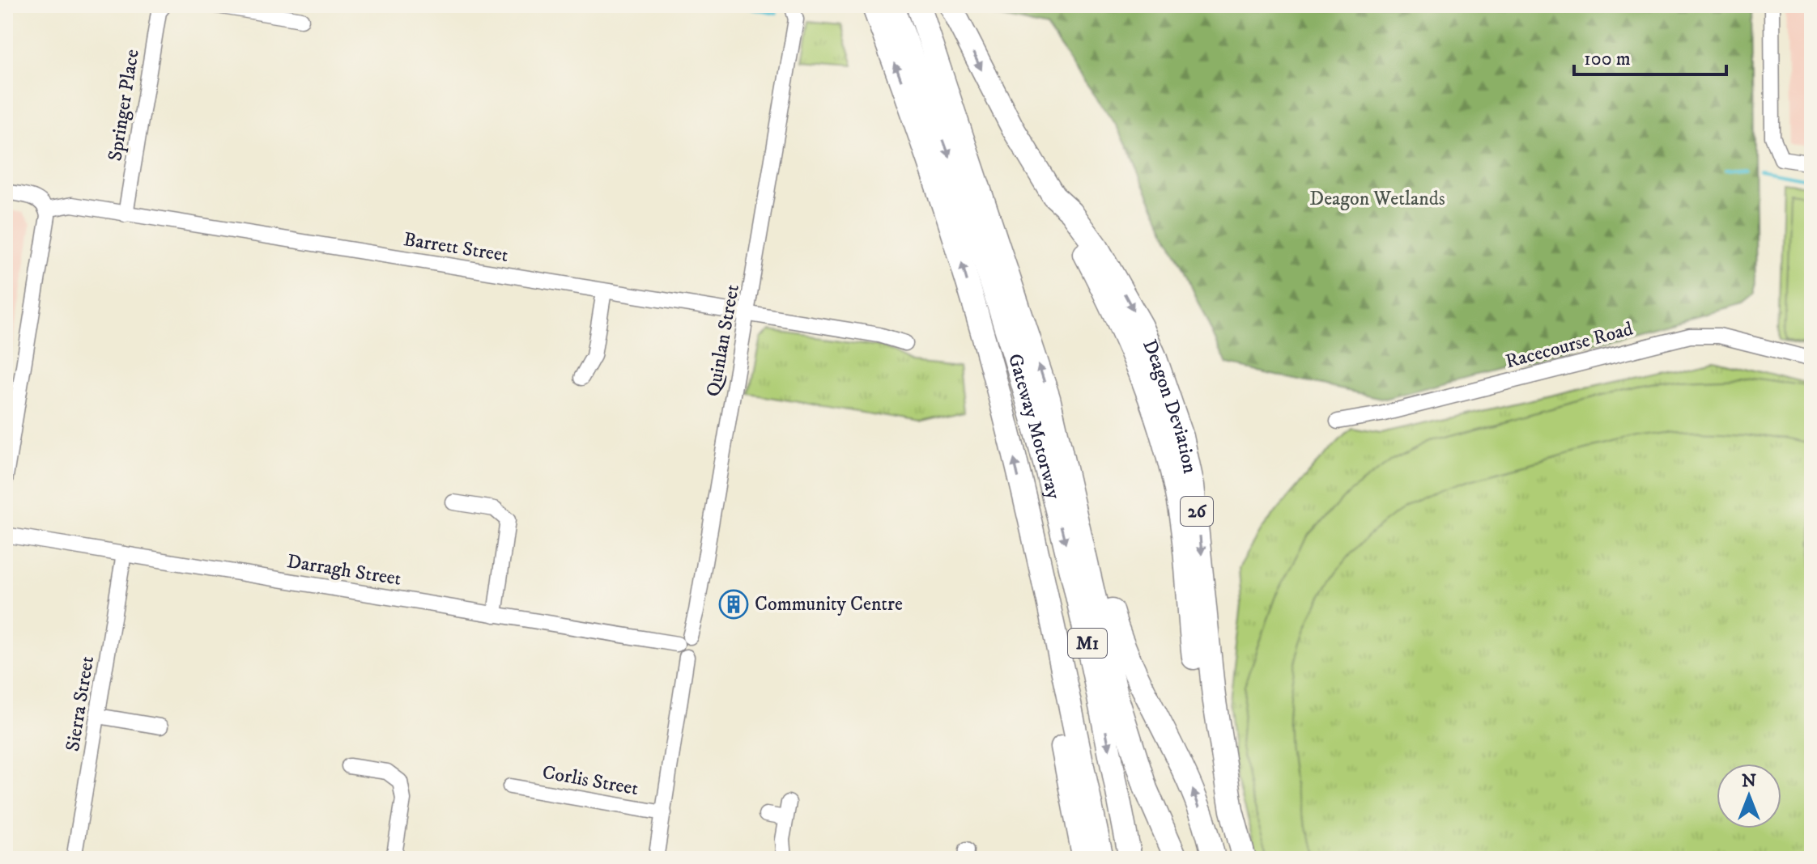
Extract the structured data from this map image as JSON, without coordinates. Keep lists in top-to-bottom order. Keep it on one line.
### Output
{"streets":{"highway":["Deagon Deviation","Gateway Motorway","26","M1"],"street":["Springer Place","Barrett Street","Quinlan Street","Racecourse Road","Darragh Street","Sierra Street","Corlis Street"]},"crossings":[["Springer Place","Barrett Street"],["Barrett Street","Quinlan Street"],["Quinlan Street","Darragh Street"],["Darragh Street","Sierra Street"]],"parks":["Deagon Wetlands"],"places":{"building":["Community Centre"]},"scale_bar":"100 m","north":"top"}
